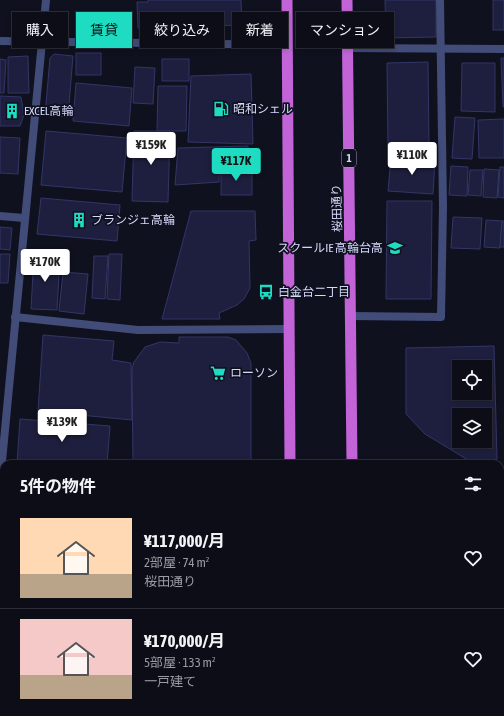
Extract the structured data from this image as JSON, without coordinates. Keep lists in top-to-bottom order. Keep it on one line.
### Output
{"streets":{"highway":["1","桜田通り"]},"places":{"fuel station":["昭和シェル"],"building":["EXCEL高輪","ブランジェ高輪"],"school or university":["スクールIE 高輪台高"],"bus stop":["白金台二丁目"],"supermarket":["ローソン"]},"page":{"chip":["購入","賃貸","絞り込み","新着","マンション"],"price":["¥159K","¥110K","¥117K","¥170K","¥139K"],"heading":"5件の物件","list":[{"name":"¥117,000/月","note":"2部屋 · 74 m² · 桜田通り"},{"name":"¥170,000/月","note":"5部屋 · 133 m² · 一戸建て"}]}}
